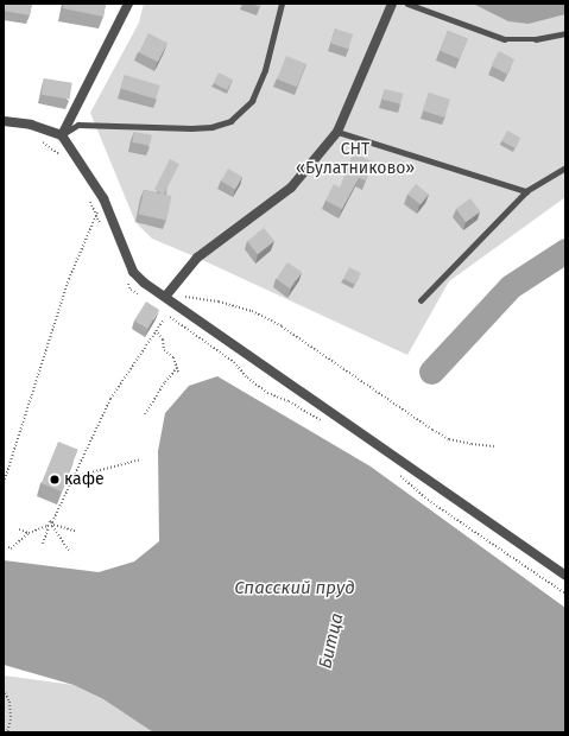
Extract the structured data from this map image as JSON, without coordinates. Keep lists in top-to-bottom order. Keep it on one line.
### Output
{"water":["Спасский пруд","Битца"],"parks":["СНТ «Булатниково»"],"places":["кафе"]}
